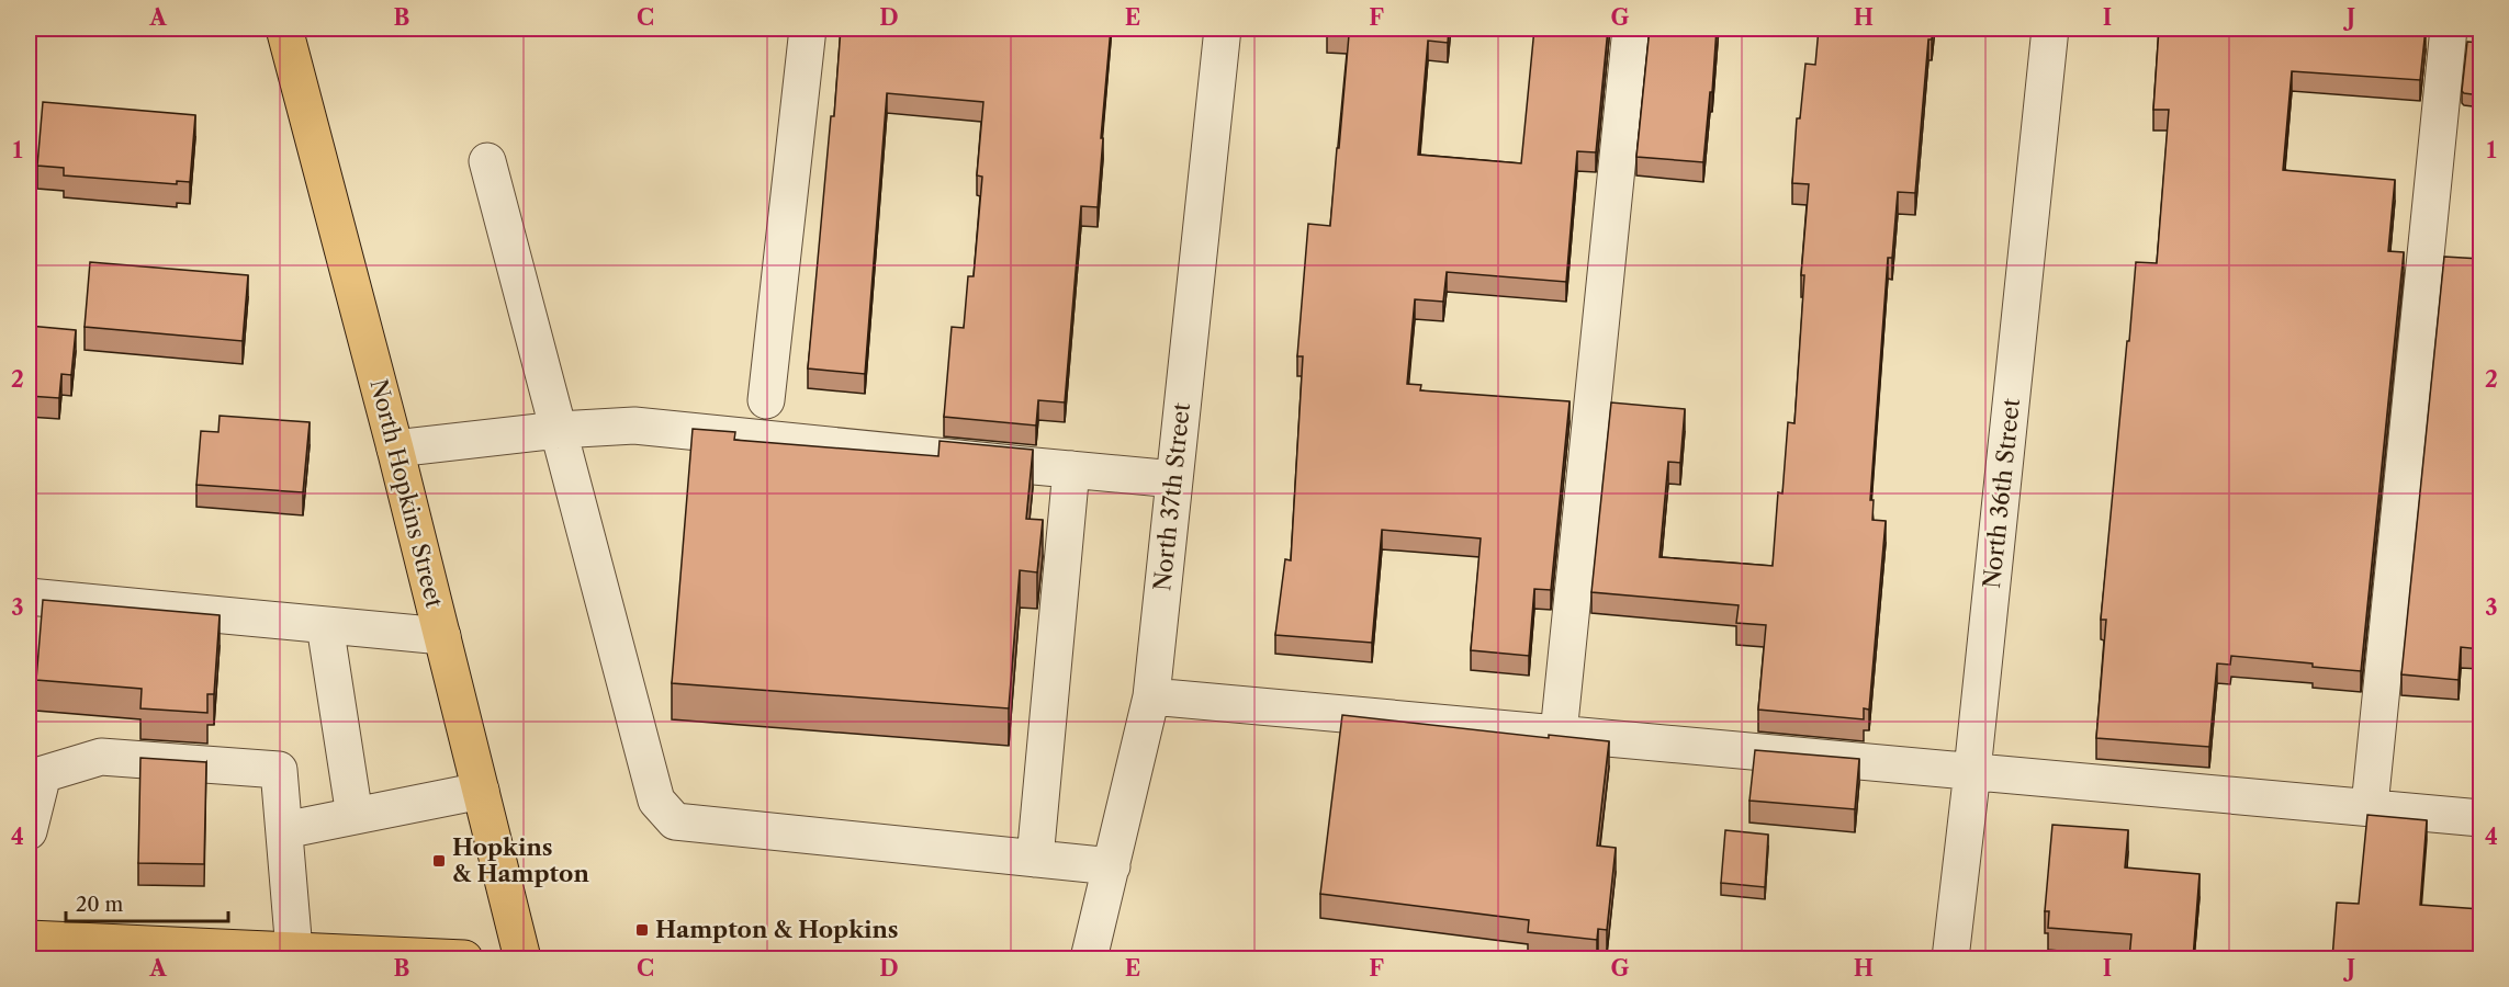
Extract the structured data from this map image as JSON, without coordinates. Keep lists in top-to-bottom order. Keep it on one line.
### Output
{"streets":{"main road":["North Hopkins Street"],"street":["North 36th Street","North 37th Street"]},"places":{"transit":["Hopkins & Hampton","Hampton & Hopkins"]},"scale_bar":"20 m","grid":{"columns":["A","B","C","D","E","F","G","H","I","J"],"rows":["1","2","3","4"]}}
